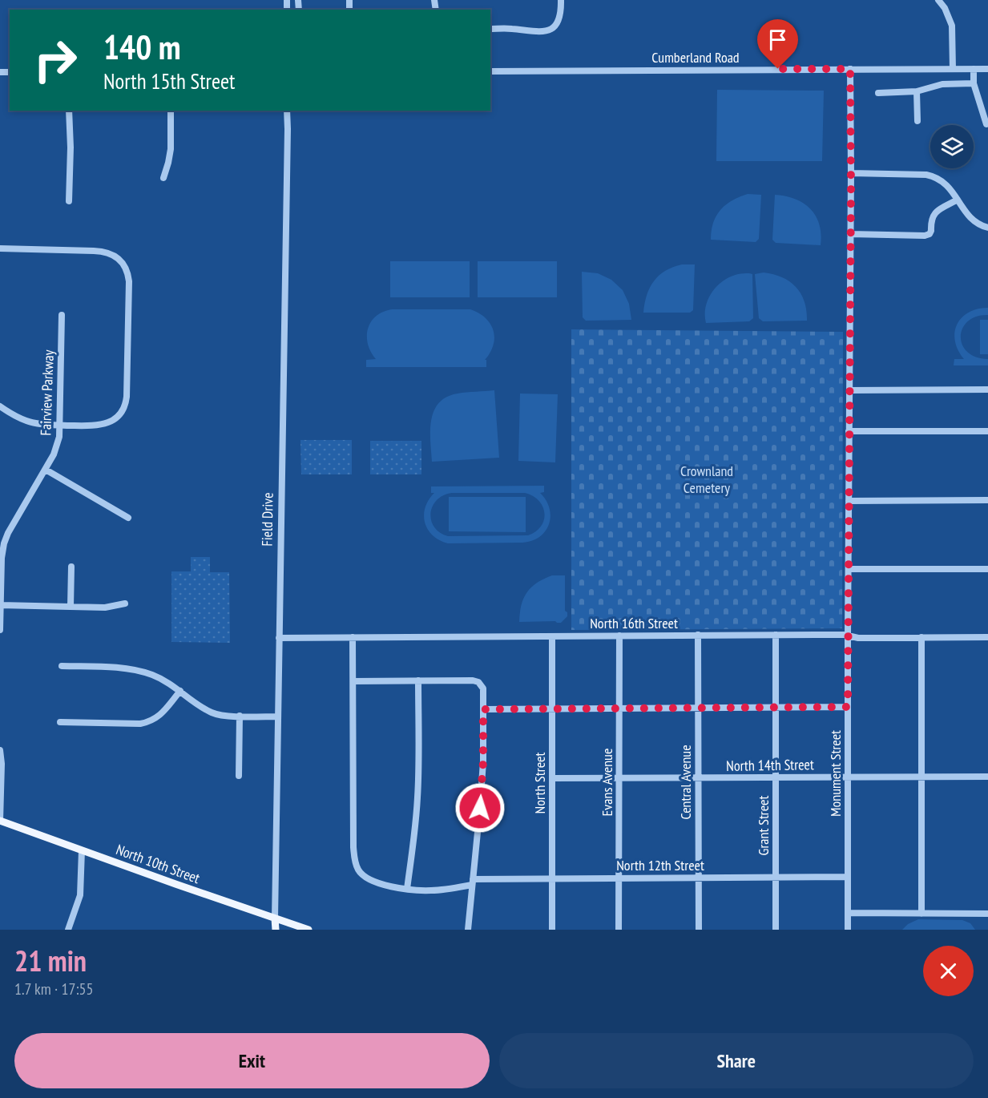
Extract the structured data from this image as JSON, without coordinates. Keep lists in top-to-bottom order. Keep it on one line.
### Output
{"streets":{"main road":["Field Drive","North 10th Street"],"street":["Cumberland Road","Fairview Parkway","North 16th Street","North 14th Street","Monument Street","Evans Avenue","Central Avenue","North Street","Grant Street","North 12th Street"]},"crossings":[["Cumberland Road","Monument Street"],["Field Drive","North 16th Street"],["Field Drive","North 10th Street"],["North 16th Street","Monument Street"],["North 16th Street","Evans Avenue"],["North 16th Street","Central Avenue"],["North 16th Street","North Street"],["North 16th Street","Grant Street"],["North 14th Street","Monument Street"],["North 14th Street","Evans Avenue"],["North 14th Street","Central Avenue"],["North 14th Street","North Street"],["North 14th Street","Grant Street"],["Monument Street","North 12th Street"],["Evans Avenue","North 12th Street"],["Central Avenue","North 12th Street"],["North Street","North 12th Street"],["Grant Street","North 12th Street"]],"parks":["Crownland Cemetery"],"page":{"turn":["140 m","North 15th Street"],"heading":["21 min","1.7 km · 17:55"],"buttons":["Exit","Share"]}}
